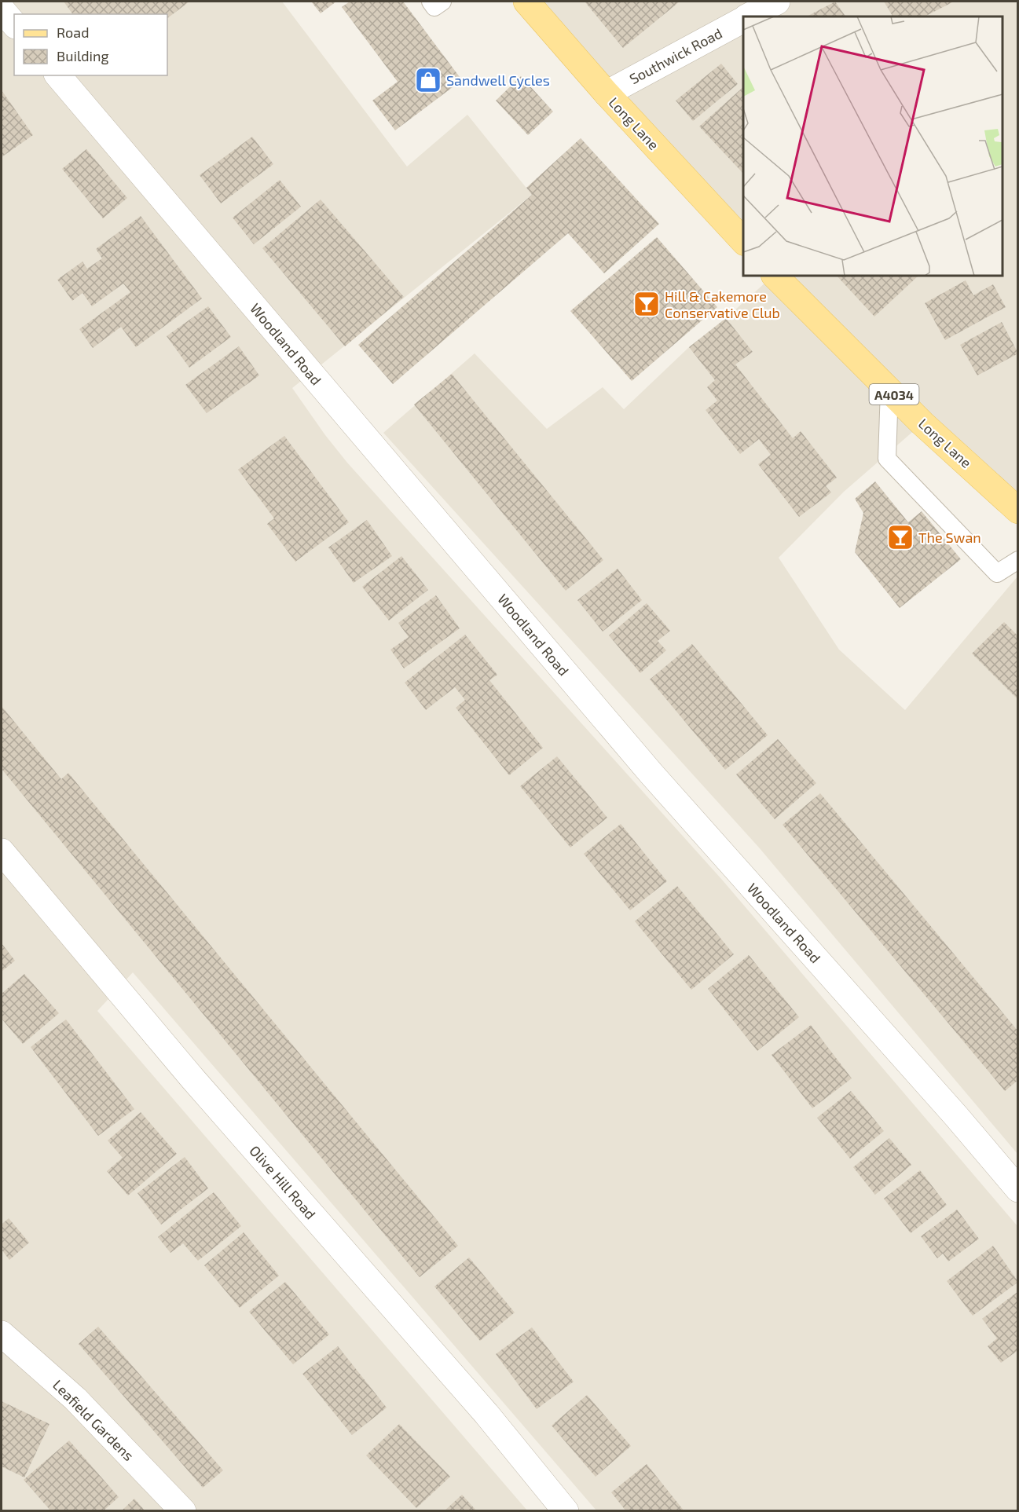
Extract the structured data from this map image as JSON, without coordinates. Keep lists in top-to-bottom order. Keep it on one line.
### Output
{"streets":{"main road":["Long Lane","A4034"],"street":["Southwick Road","Woodland Road","Olive Hill Road","Leafield Gardens"]},"crossings":[["Southwick Road","Long Lane"]],"places":{"shop":["Sandwell Cycles"],"bar":["Hill & Cakemore Conservative Club","The Swan"]},"legend":["Road","Building"]}
